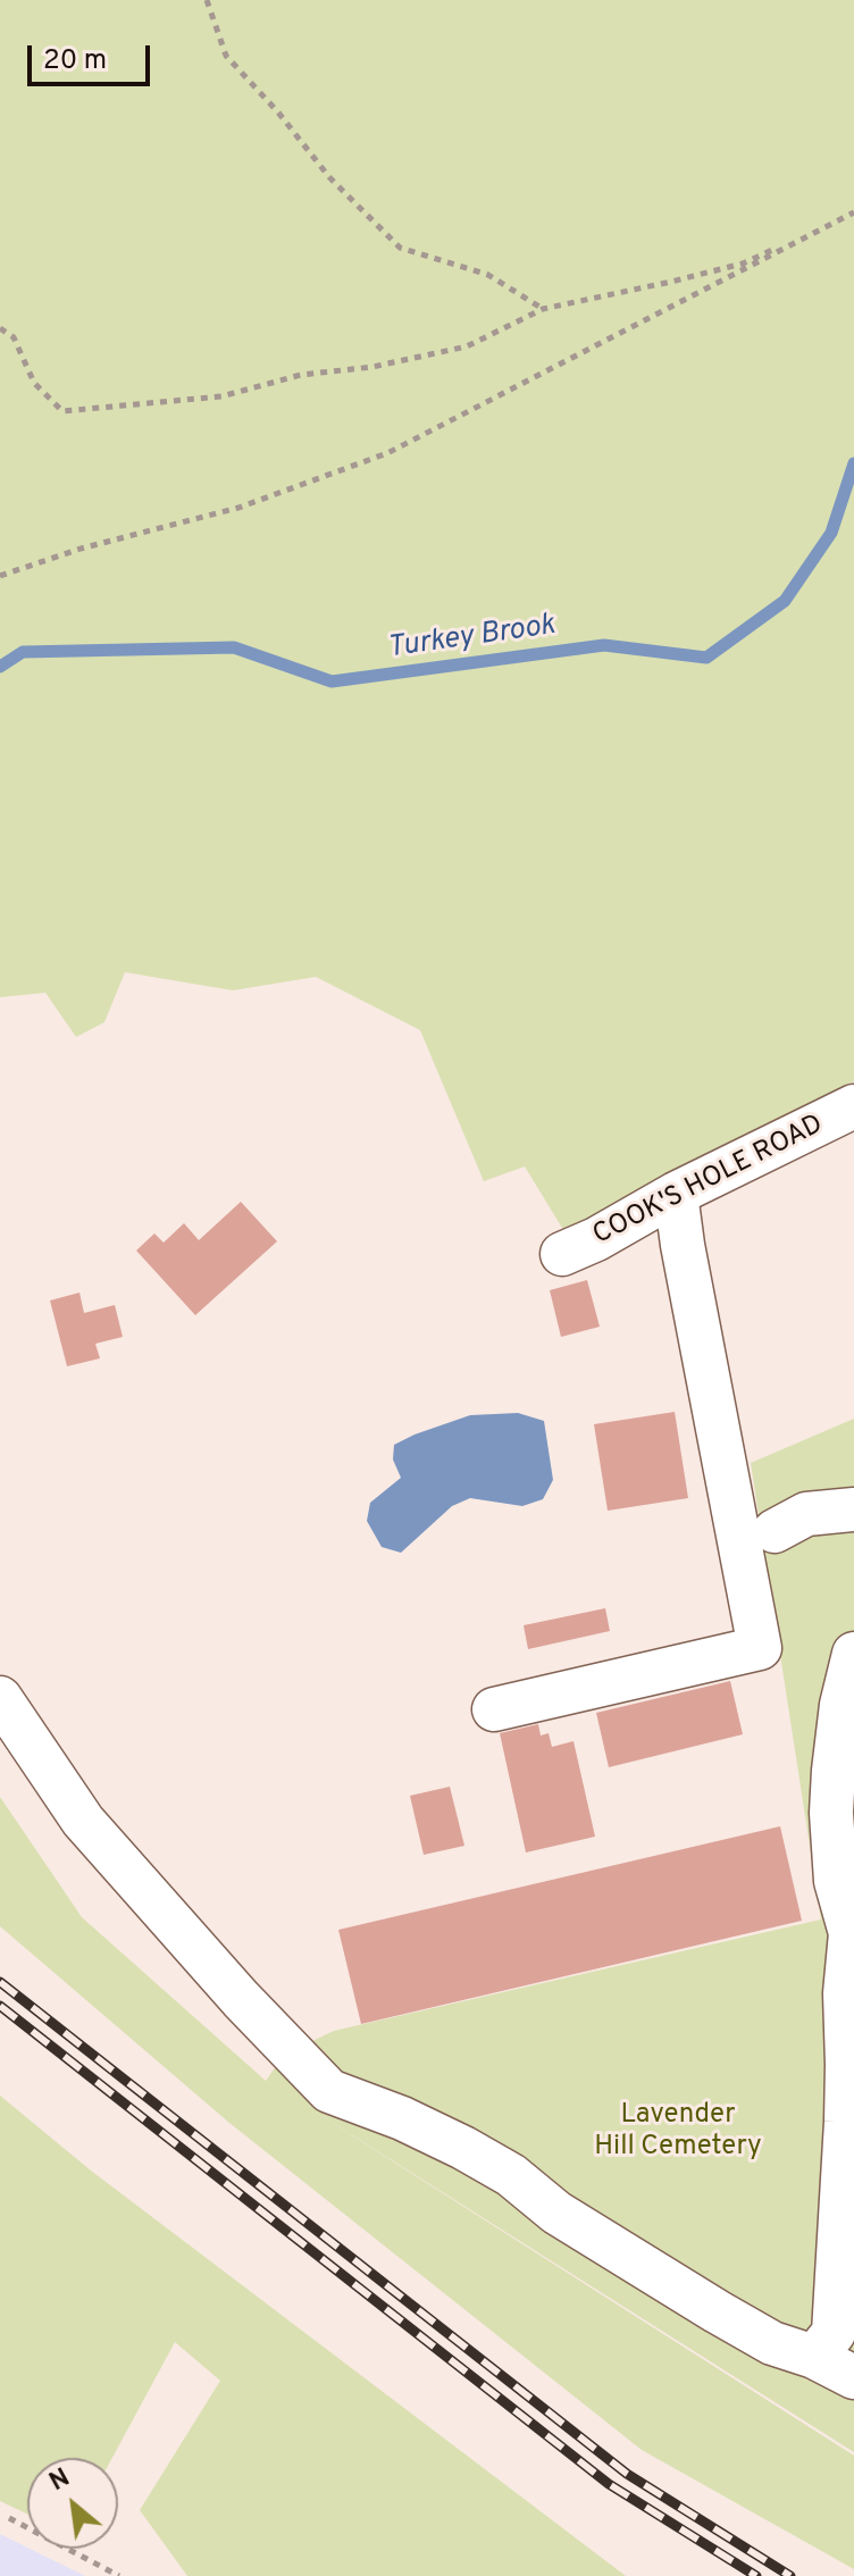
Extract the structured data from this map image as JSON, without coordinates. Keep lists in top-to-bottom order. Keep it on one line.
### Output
{"streets":{"street":["COOK'S HOLE ROAD"]},"water":["Turkey Brook"],"parks":["Lavender Hill Cemetery"],"scale_bar":"20 m","north":"top left"}
